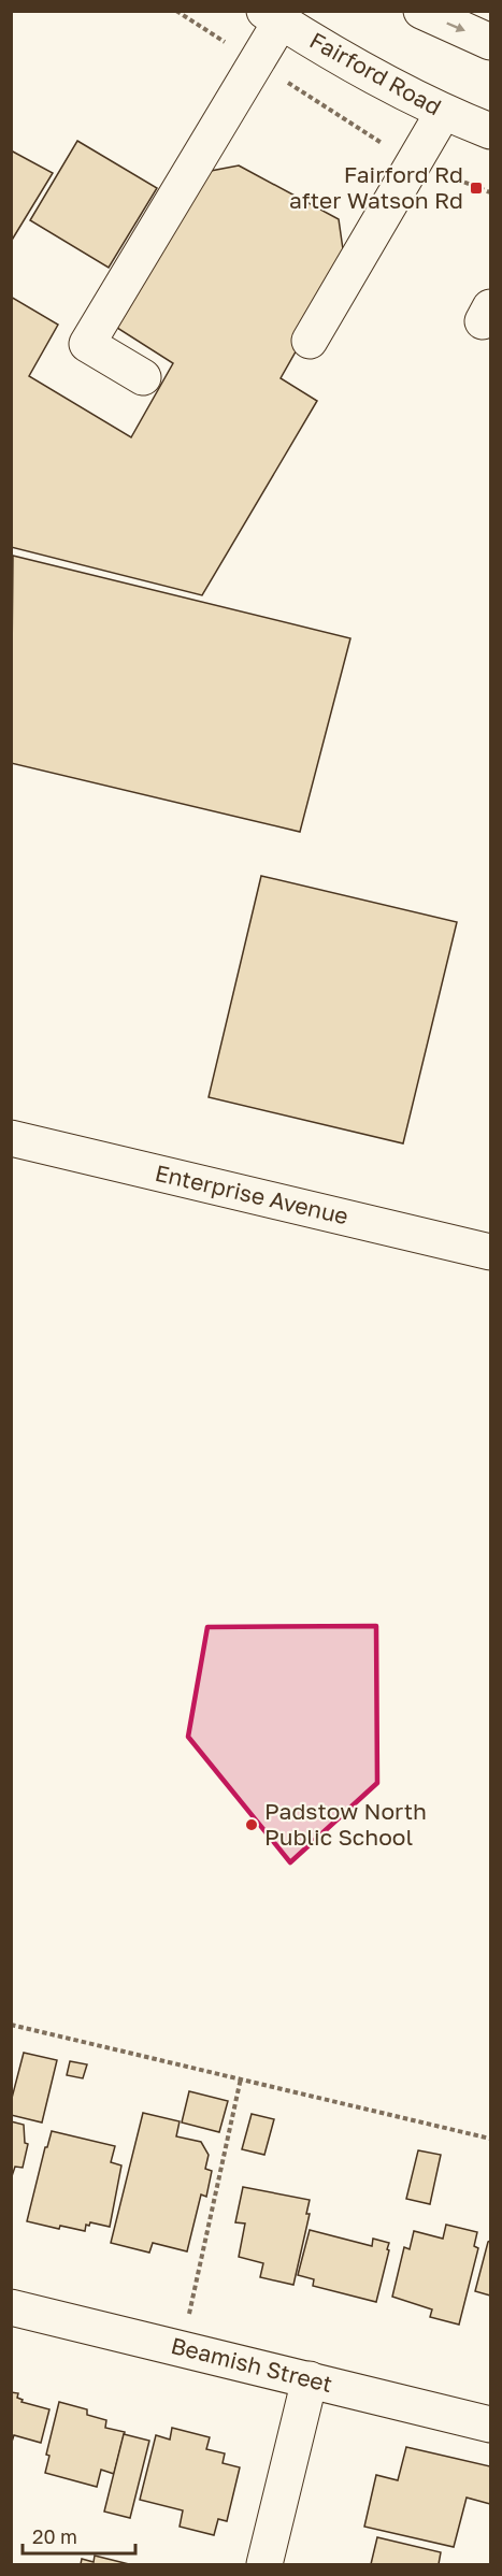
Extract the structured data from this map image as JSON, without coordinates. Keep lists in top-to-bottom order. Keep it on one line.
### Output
{"streets":{"main road":["Fairford Road","Enterprise Avenue","Beamish Street"]},"places":{"transit":["Fairford Rd after Watson Rd"],"other":["Padstow North Public School"]},"scale_bar":"20 m"}
